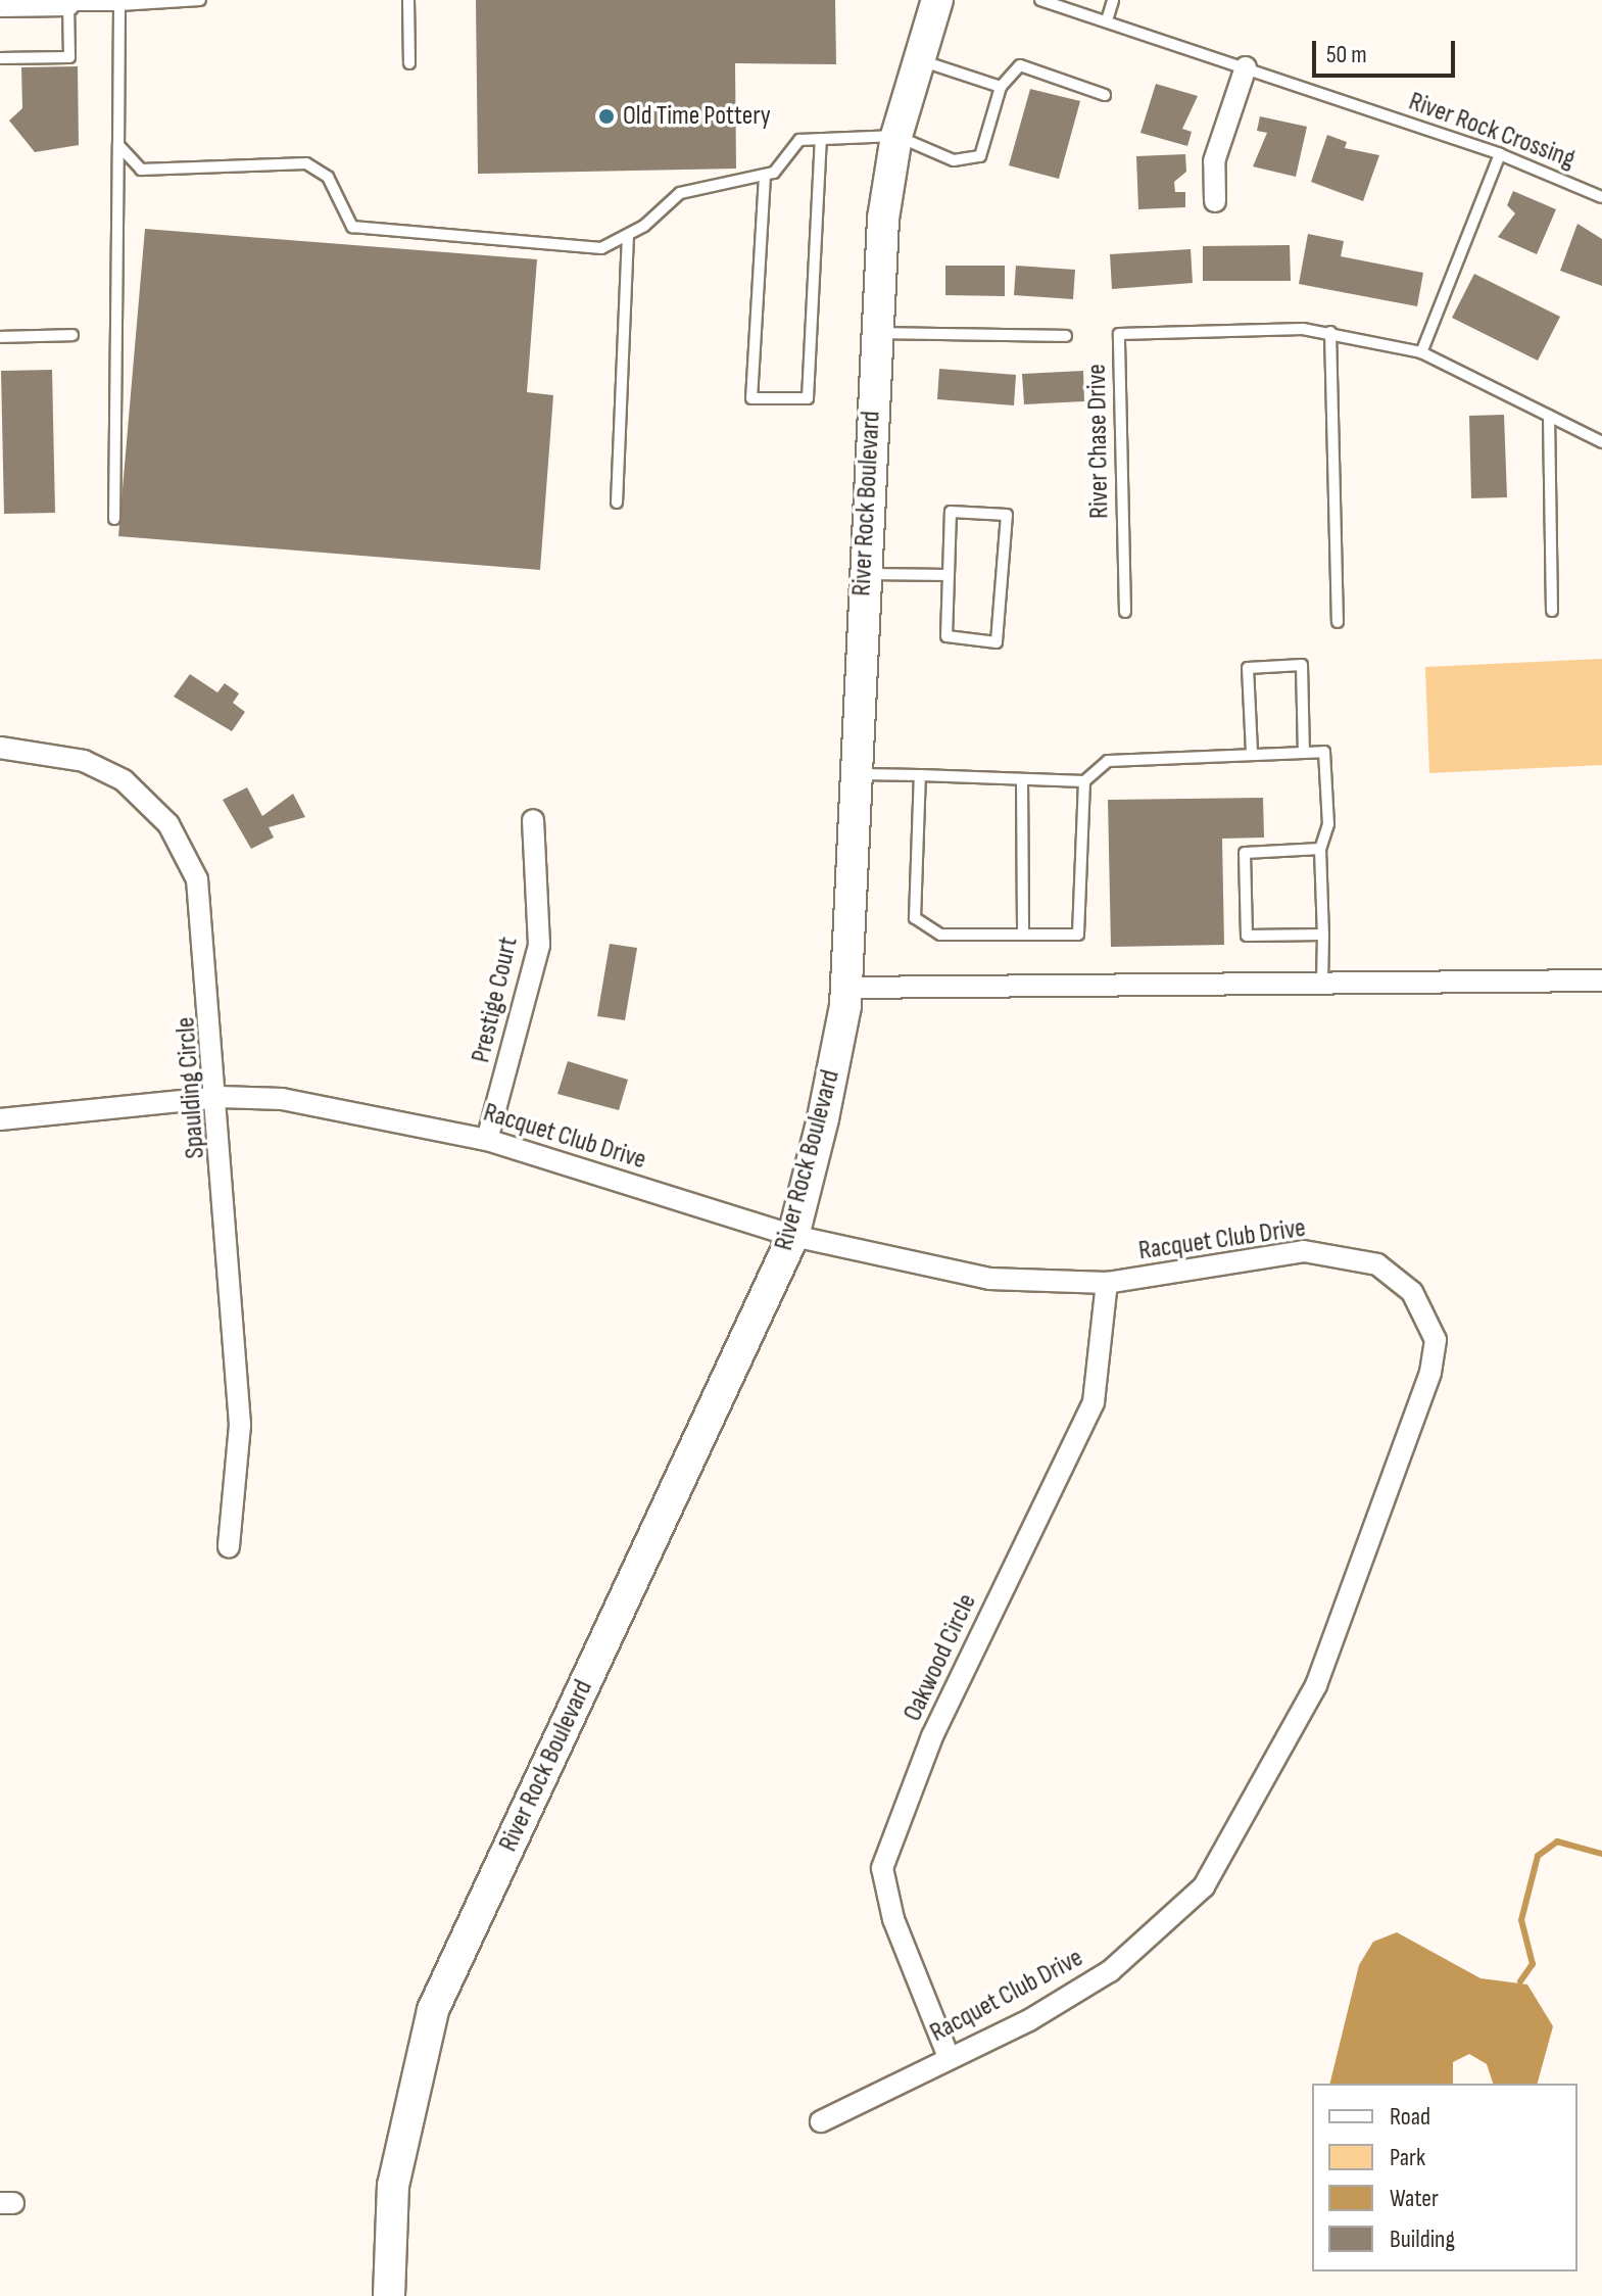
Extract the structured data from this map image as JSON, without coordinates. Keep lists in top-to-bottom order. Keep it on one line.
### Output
{"streets":{"street":["River Rock Boulevard","Prestige Court","Spaulding Circle","Racquet Club Drive","Oakwood Circle"],"lane":["River Rock Crossing","River Chase Drive"]},"crossings":[["River Rock Boulevard","Racquet Club Drive"],["Prestige Court","Racquet Club Drive"],["Spaulding Circle","Racquet Club Drive"],["Racquet Club Drive","Oakwood Circle"]],"places":["Old Time Pottery"],"legend":["Road","Park","Water","Building"],"scale_bar":"50 m"}
